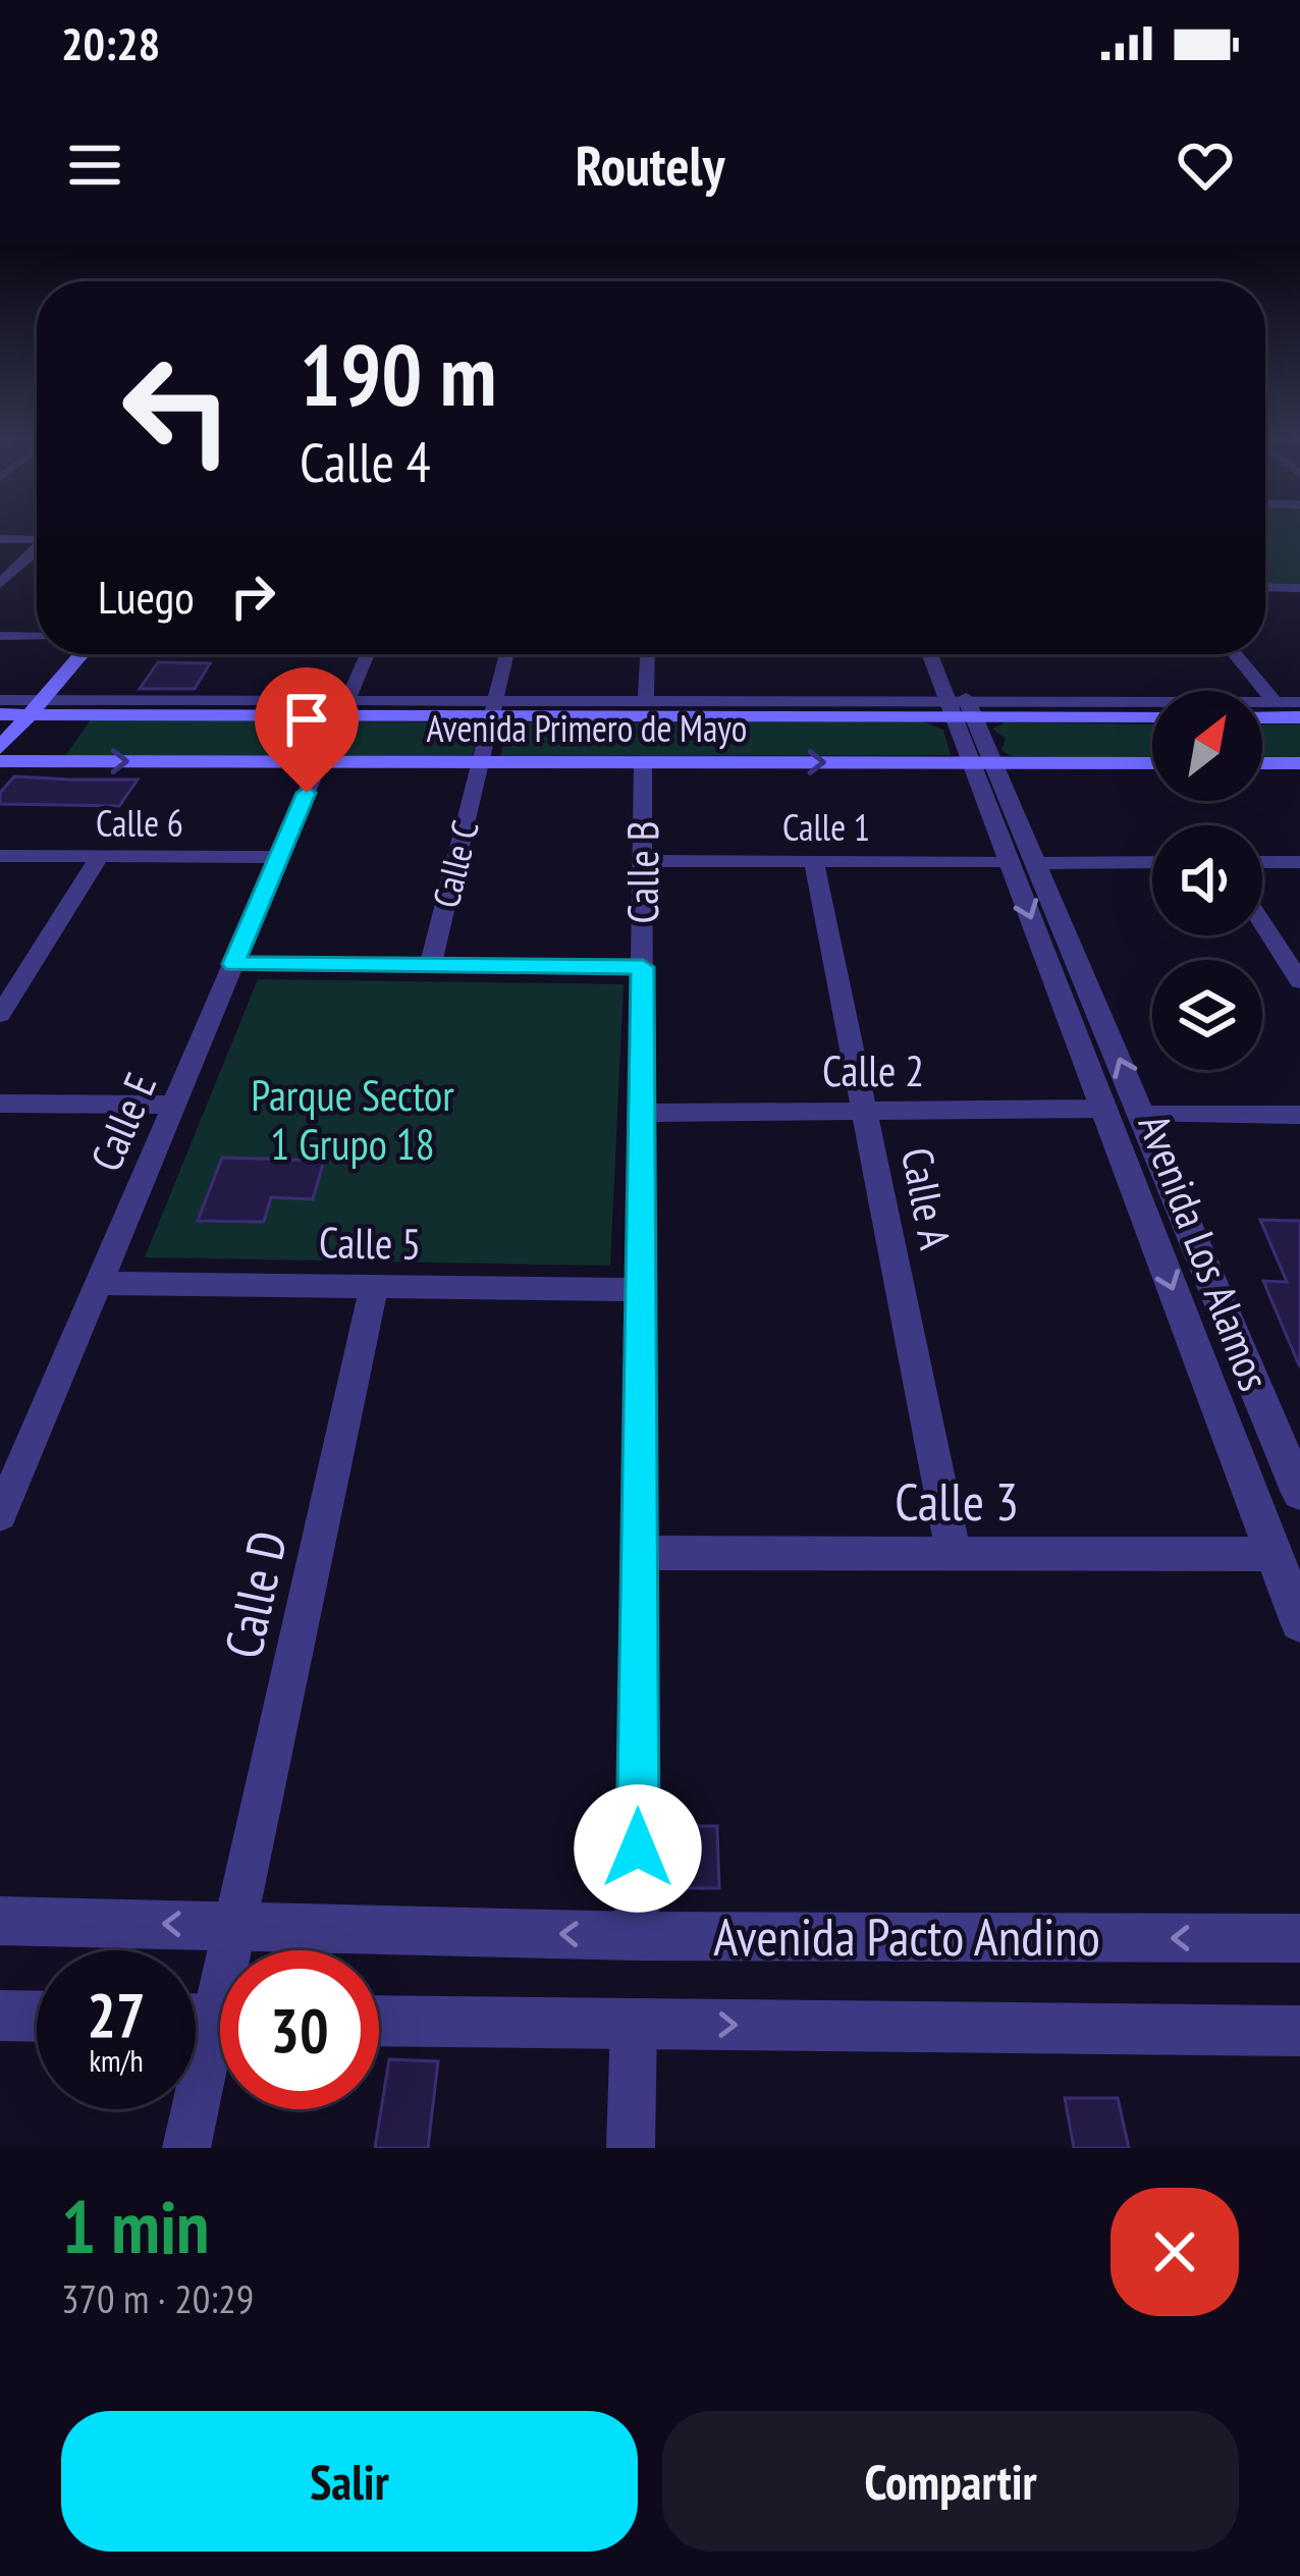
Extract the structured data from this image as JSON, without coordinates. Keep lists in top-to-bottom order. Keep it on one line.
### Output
{"streets":{"main road":["Avenida Primero de Mayo"],"street":["Calle 6","Calle 1","Calle C","Calle B","Calle 2","Calle E","Calle A","Calle 5","Avenida Los Alamos","Calle 3","Calle D","Avenida Pacto Andino"]},"crossings":[["Avenida Primero de Mayo","Calle C"],["Avenida Primero de Mayo","Calle B"],["Avenida Primero de Mayo","Calle E"],["Avenida Primero de Mayo","Avenida Los Alamos"],["Calle 6","Calle E"],["Calle 1","Calle B"],["Calle 1","Calle A"],["Calle 1","Avenida Los Alamos"],["Calle B","Calle 2"],["Calle B","Calle 5"],["Calle B","Calle 3"],["Calle B","Avenida Pacto Andino"],["Calle 2","Calle A"],["Calle 2","Avenida Los Alamos"],["Calle E","Calle 5"],["Calle A","Calle 3"],["Calle 5","Calle D"],["Avenida Los Alamos","Calle 3"],["Calle D","Avenida Pacto Andino"]],"parks":["Parque Sector 1 Grupo 18"],"north":"top right","page":{"status":"20:28","header":"Routely","turn":["190 m","Calle 4"],"then":"Luego","speed":"27 km/h","limit":"30","heading":["1 min","370 m · 20:29"],"buttons":["Salir","Compartir"]}}
